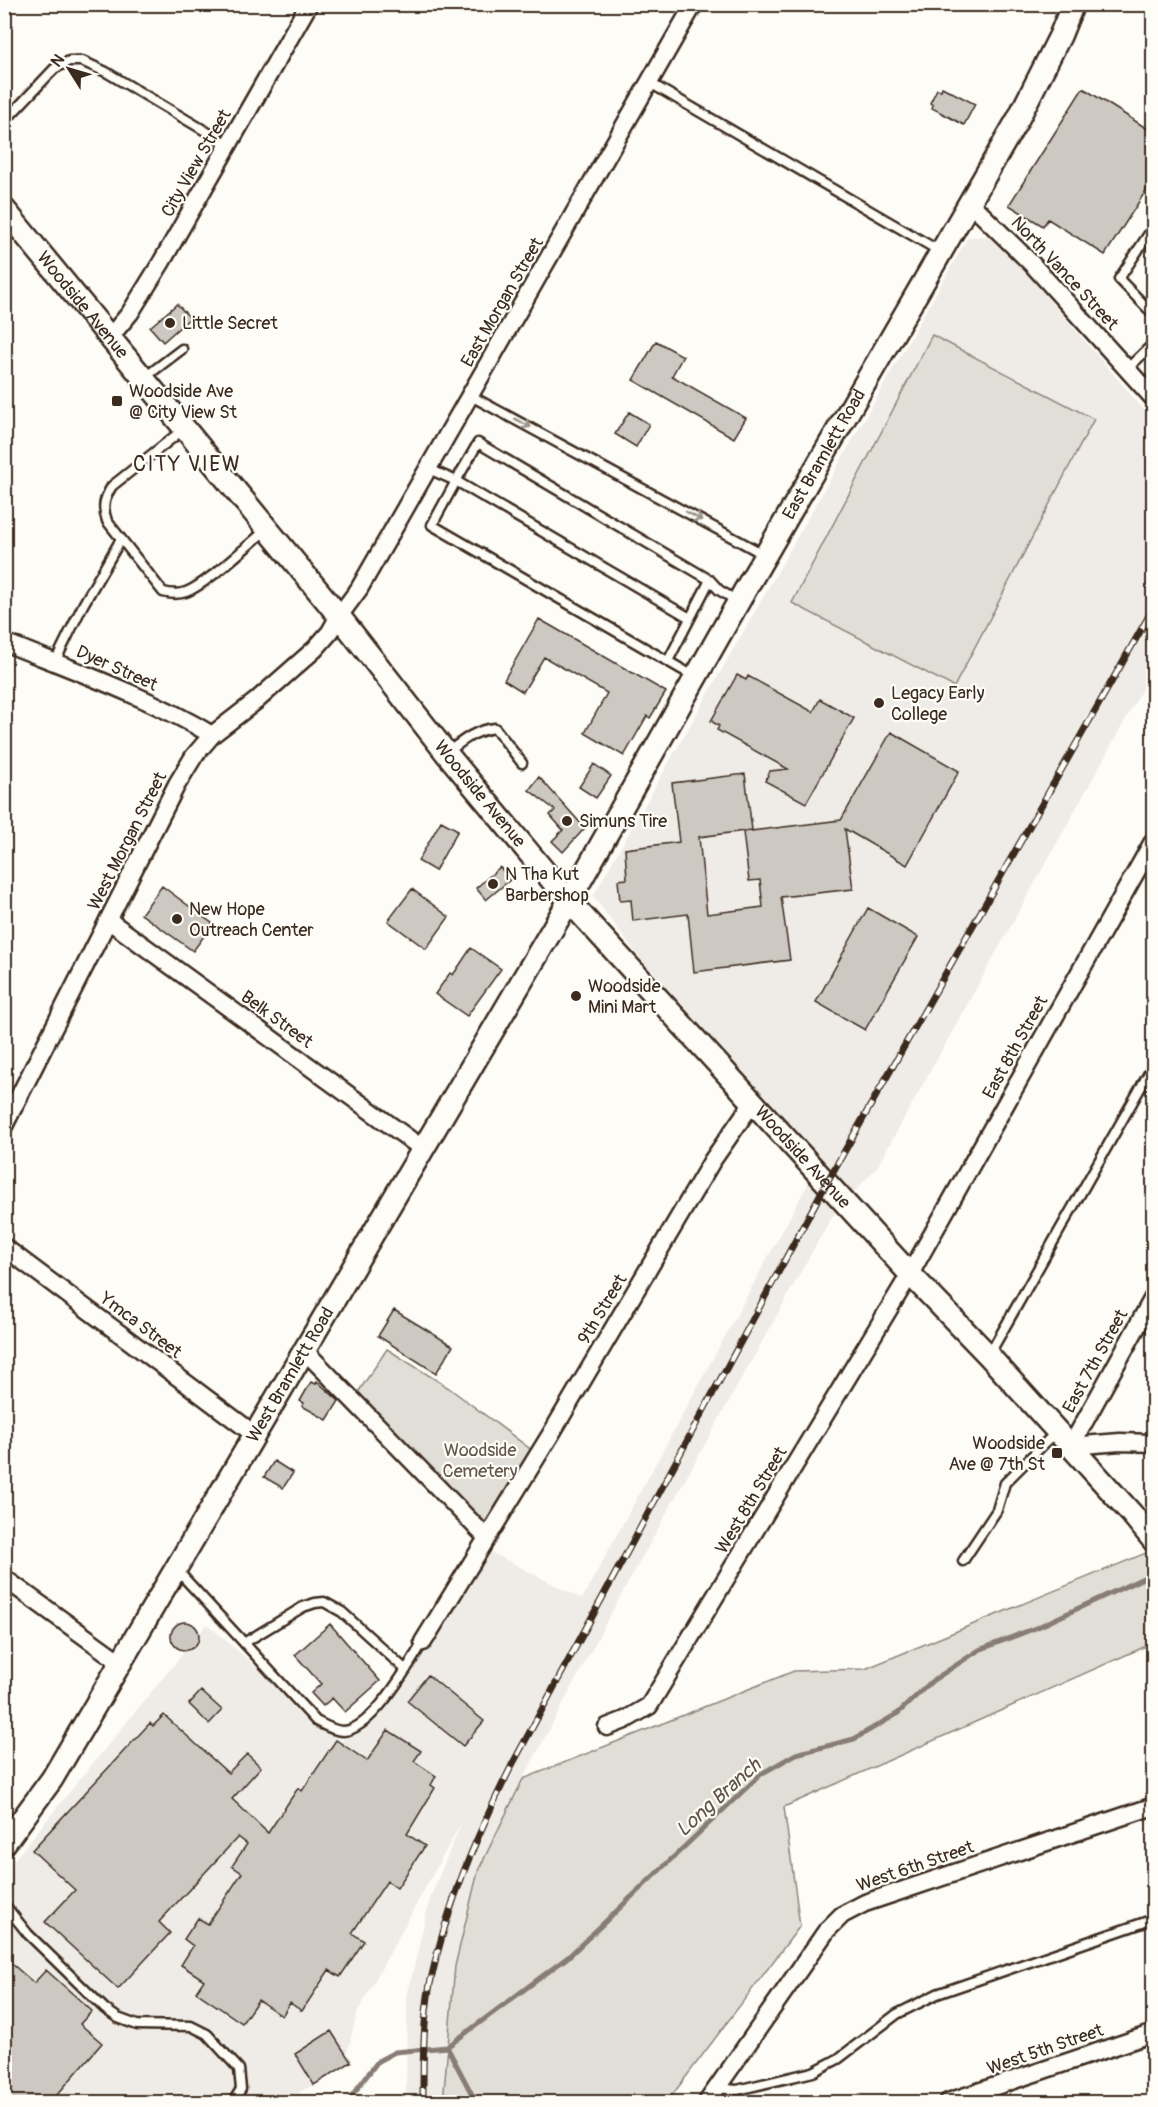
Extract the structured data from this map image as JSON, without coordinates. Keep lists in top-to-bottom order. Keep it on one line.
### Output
{"streets":{"street":["City View Street","North Vance Street","East Morgan Street","Woodside Avenue","East Bramlett Road","Dyer Street","West Morgan Street","Belk Street","East 8th Street","9th Street","Ymca Street","East 7th Street","West Bramlett Road","West 8th Street","West 6th Street","West 5th Street"]},"crossings":[["City View Street","Woodside Avenue"],["North Vance Street","East Bramlett Road"],["East Morgan Street","Woodside Avenue"],["East Morgan Street","West Morgan Street"],["Woodside Avenue","East Bramlett Road"],["Woodside Avenue","West Morgan Street"],["Woodside Avenue","East 8th Street"],["Woodside Avenue","9th Street"],["Woodside Avenue","East 7th Street"],["Woodside Avenue","West Bramlett Road"],["Woodside Avenue","West 8th Street"],["East Bramlett Road","West Bramlett Road"],["Dyer Street","West Morgan Street"],["West Morgan Street","Belk Street"],["Belk Street","West Bramlett Road"],["East 8th Street","West 8th Street"],["Ymca Street","West Bramlett Road"]],"districts":["CITY VIEW"],"water":["Long Branch"],"parks":["Woodside Cemetery"],"places":{"other":["Little Secret","Legacy Early College","Simuns Tire","N Tha Kut Barbershop","New Hope Outreach Center","Woodside Mini Mart"],"transit":["Woodside Ave @ City View St","Woodside Ave @ 7th St"]},"north":"top left"}
